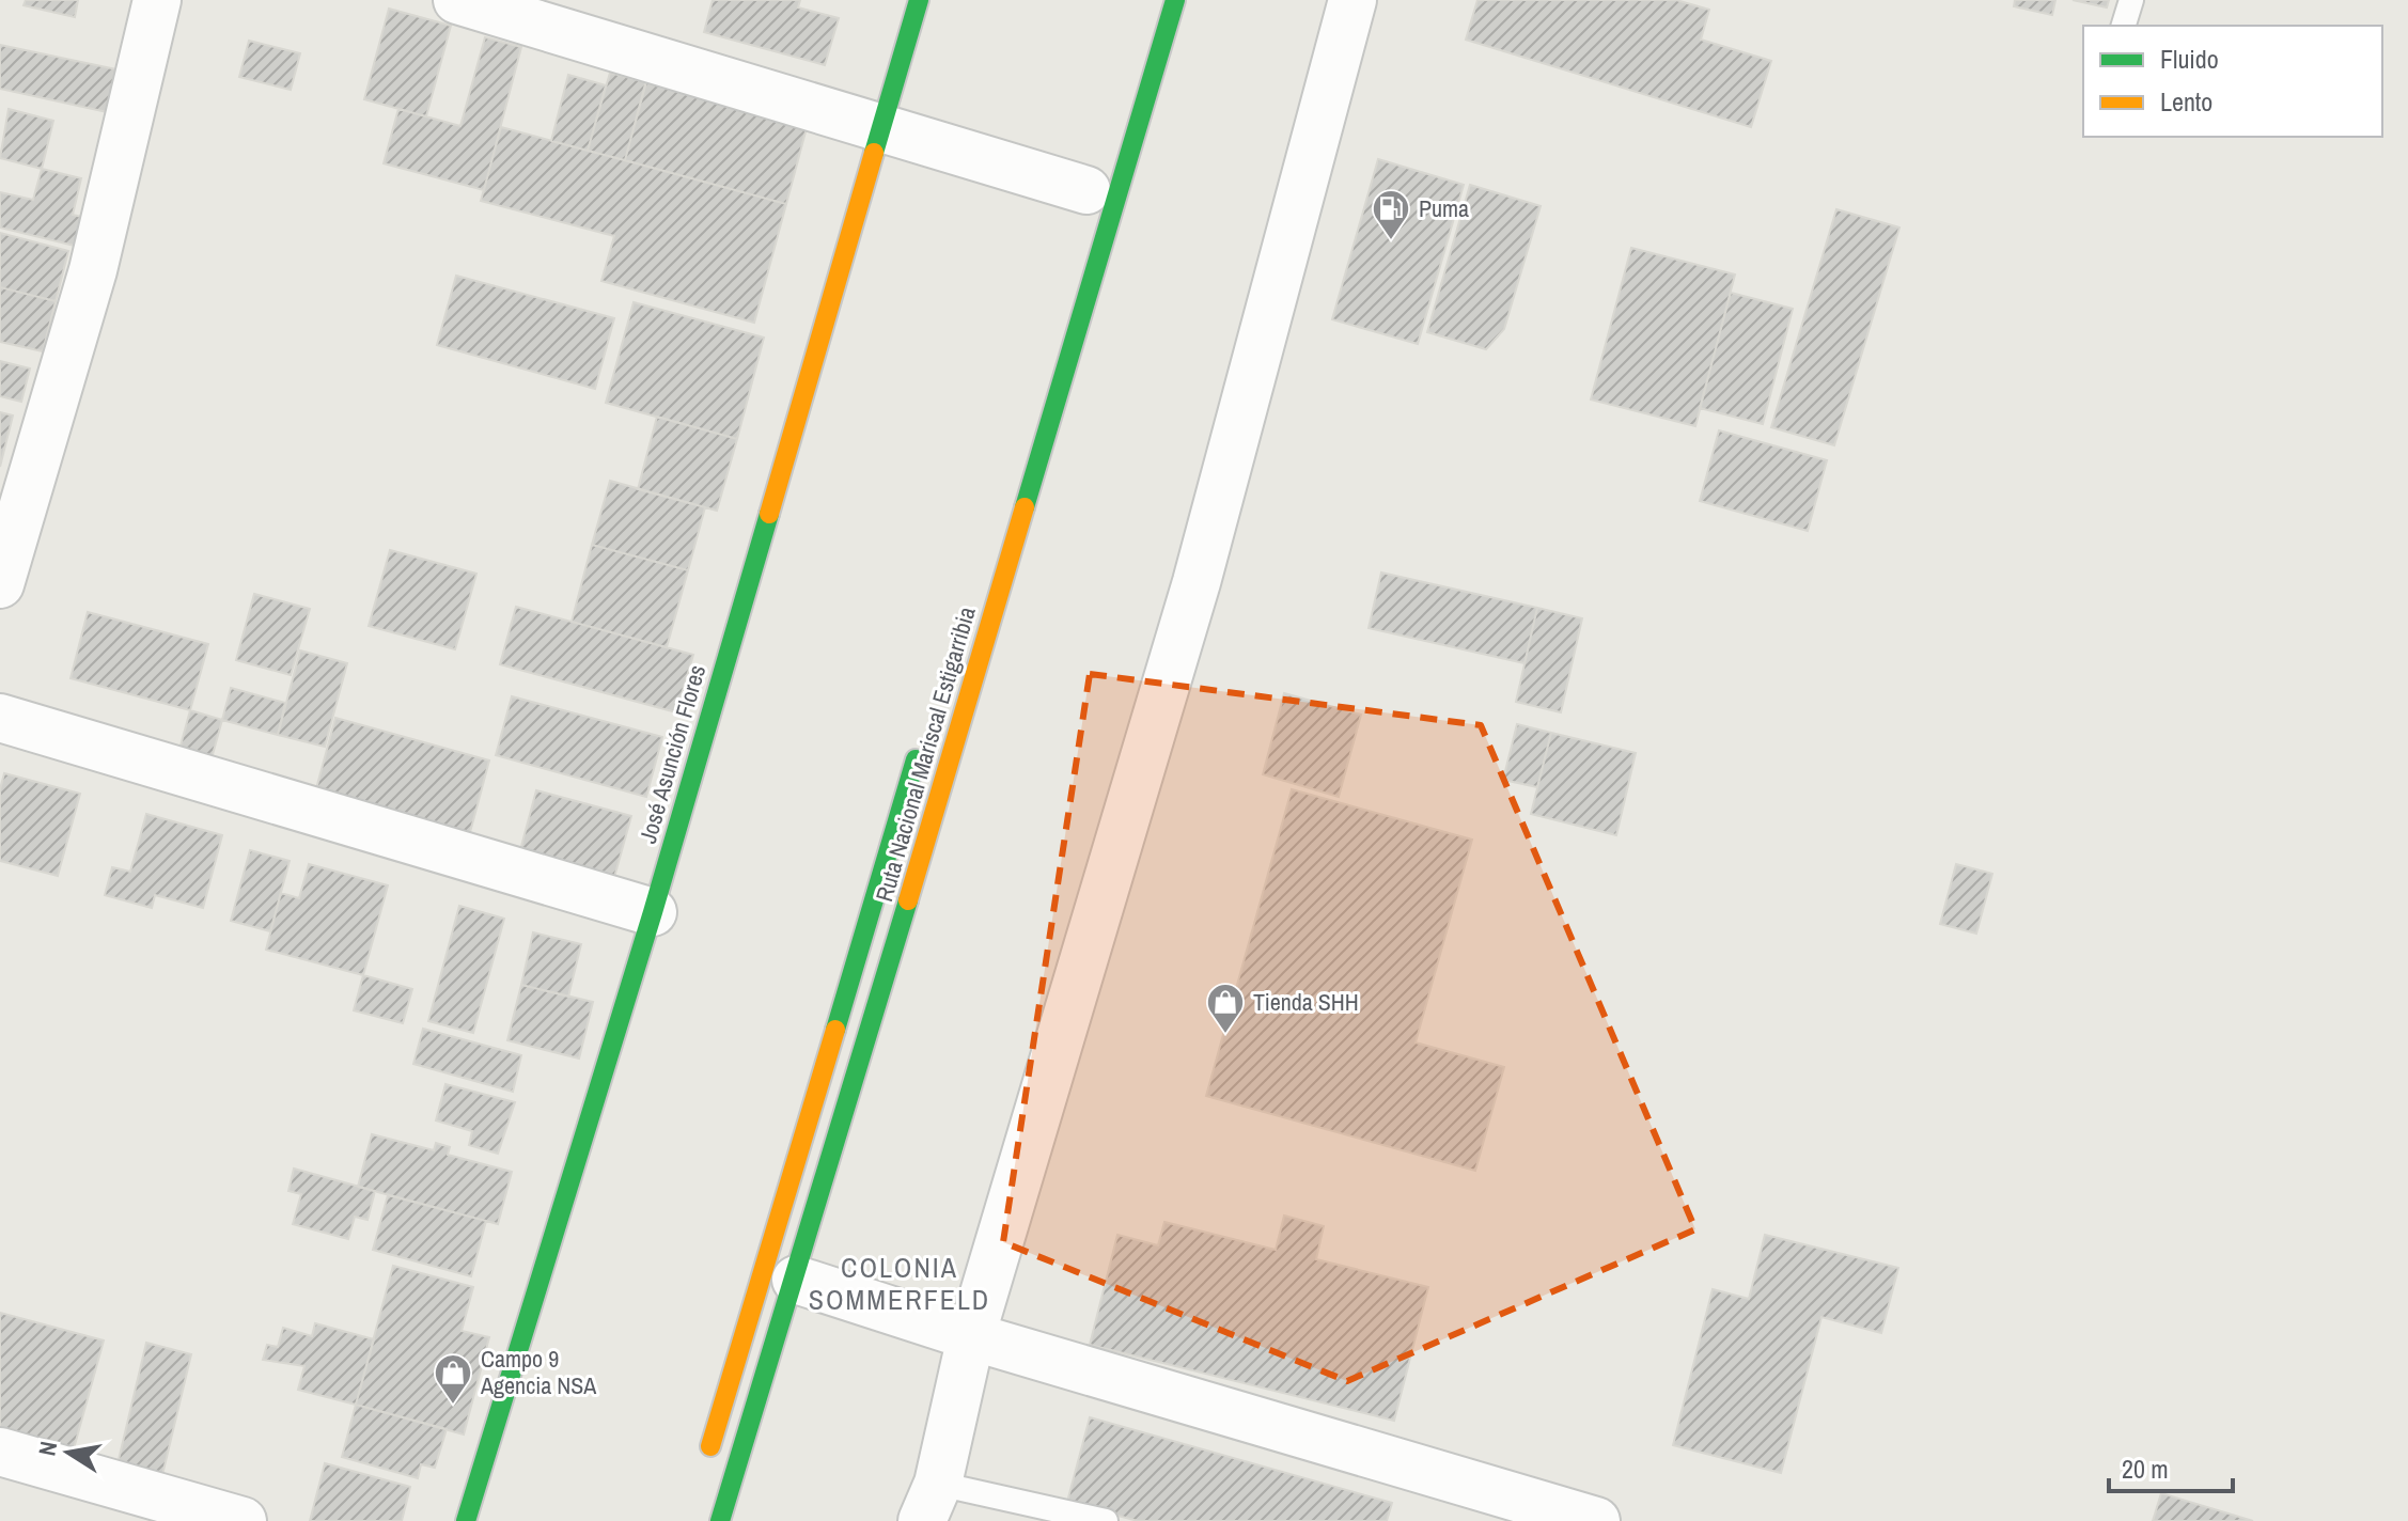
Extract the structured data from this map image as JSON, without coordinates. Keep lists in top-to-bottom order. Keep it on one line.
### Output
{"streets":{"main road":["José Asunción Flores","Ruta Nacional Mariscal Estigarribia"]},"districts":["COLONIA SOMMERFELD"],"places":{"fuel station":["Puma"],"shop":["Tienda SHH","Campo 9 Agencia NSA"]},"legend":["Fluido","Lento"],"scale_bar":"20 m","north":"left"}
